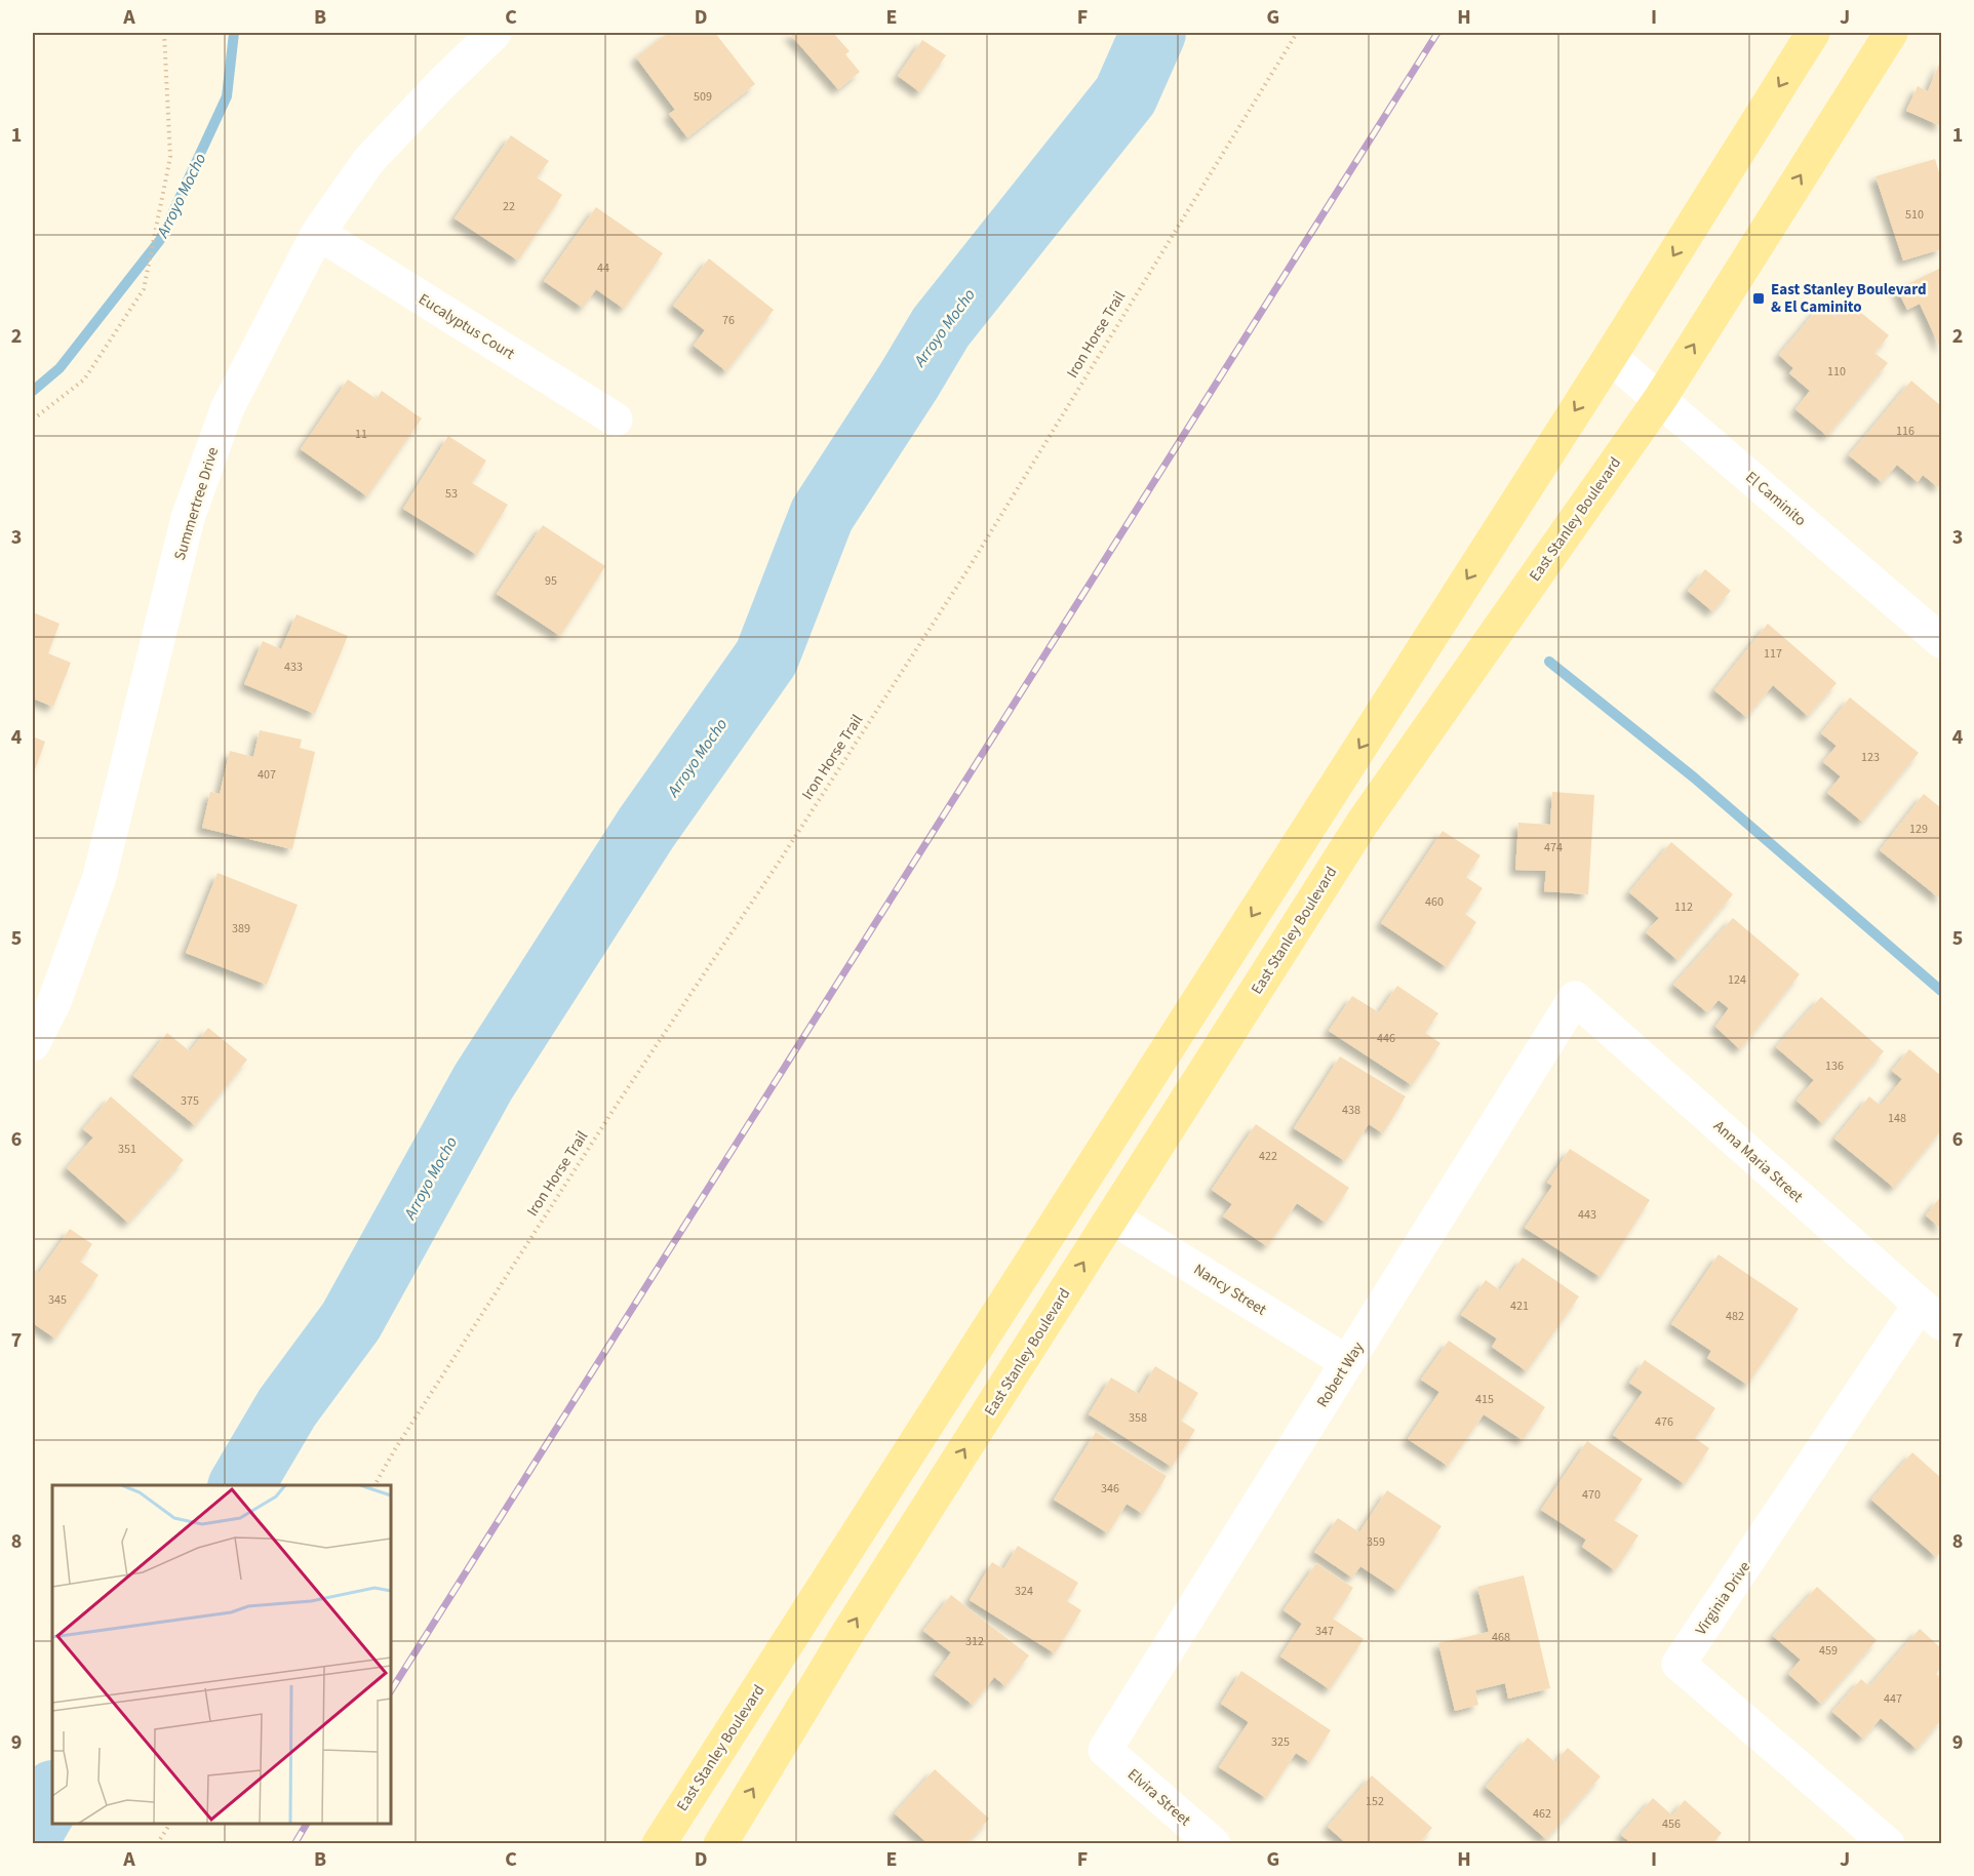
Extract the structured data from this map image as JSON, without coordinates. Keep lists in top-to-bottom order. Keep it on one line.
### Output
{"streets":{"main road":["East Stanley Boulevard"],"street":["Eucalyptus Court","El Caminito","Summertree Drive","Anna Maria Street","Nancy Street","Robert Way","Virginia Drive","Elvira Street"],"path":["Iron Horse Trail"]},"crossings":[["Eucalyptus Court","Summertree Drive"],["El Caminito","East Stanley Boulevard"],["East Stanley Boulevard","Nancy Street"],["Anna Maria Street","Robert Way"],["Anna Maria Street","Virginia Drive"],["Nancy Street","Robert Way"],["Robert Way","Elvira Street"]],"water":["Arroyo Mocho"],"places":{"transit":["East Stanley Boulevard & El Caminito"]},"house_numbers":["509","22","510","44","76","110","116","11","53","95","117","433","123","407","129","474","460","112","389","124","446","136","375","438","148","351","422","443","345","421","482","415","358","476","346","470","359","324","347","468","312","459","447","325","152","462","456"],"grid":{"columns":["A","B","C","D","E","F","G","H","I","J"],"rows":["1","2","3","4","5","6","7","8","9"]}}
